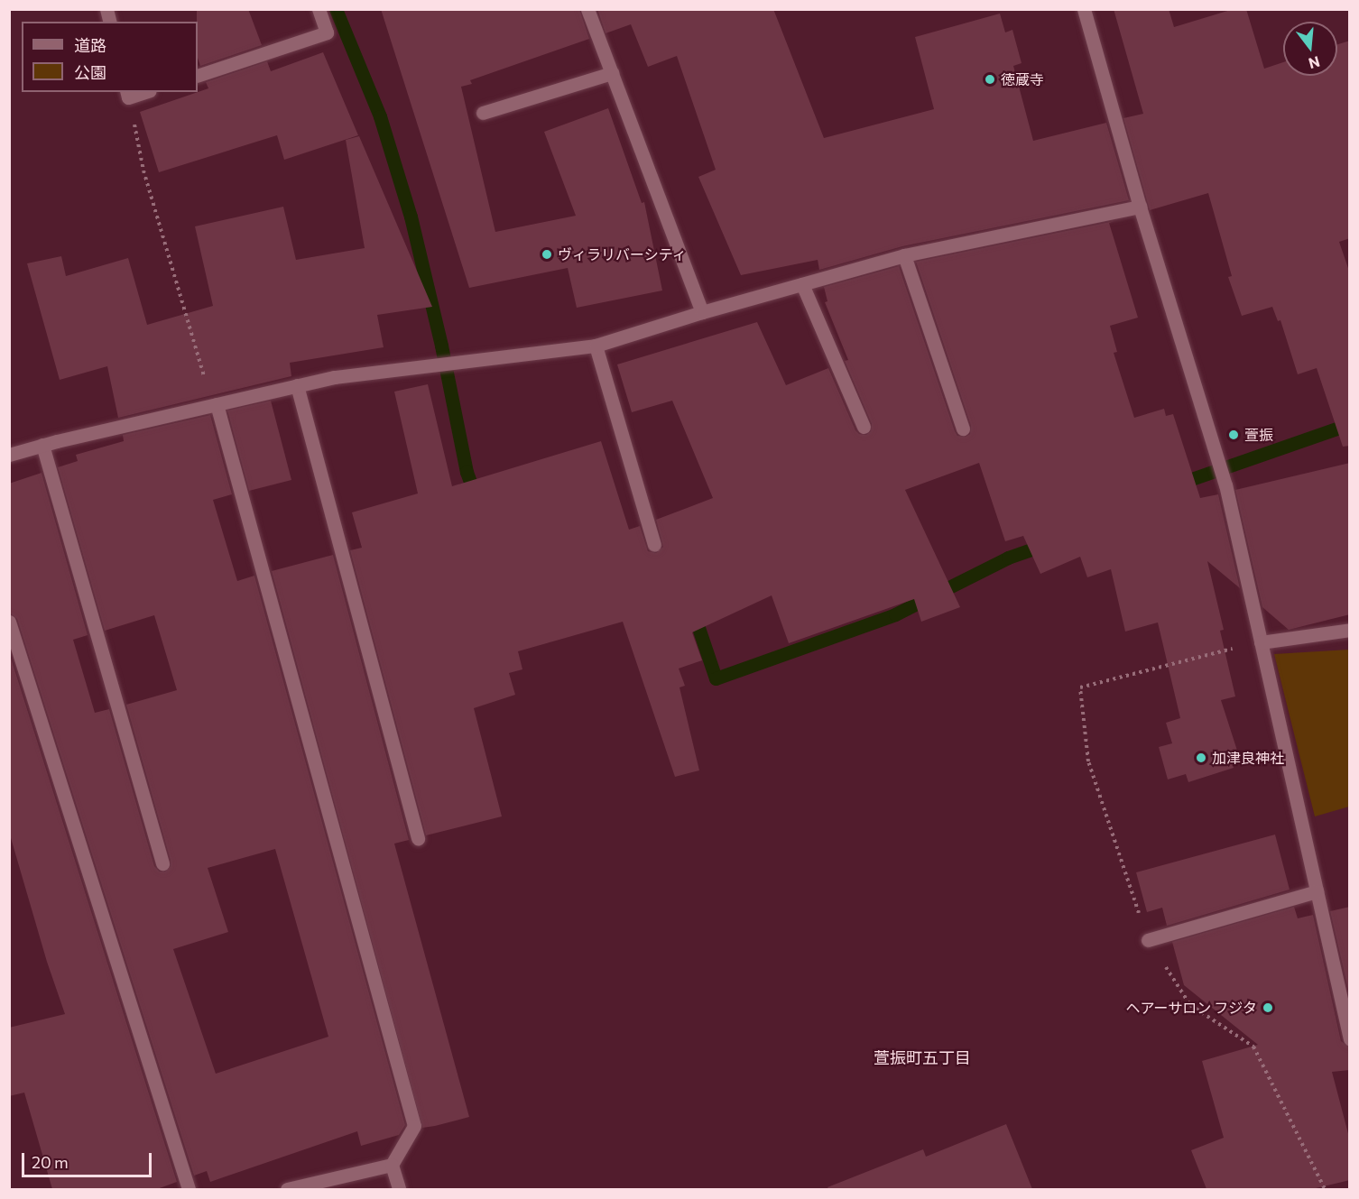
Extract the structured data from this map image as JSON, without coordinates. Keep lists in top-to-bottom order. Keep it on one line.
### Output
{"districts":["萱振町五丁目"],"places":["徳蔵寺","ヴィラリバーシティ","萱振","加津良神社","ヘアーサロン フジタ"],"legend":["道路","公園"],"scale_bar":"20 m","north":"bottom"}
